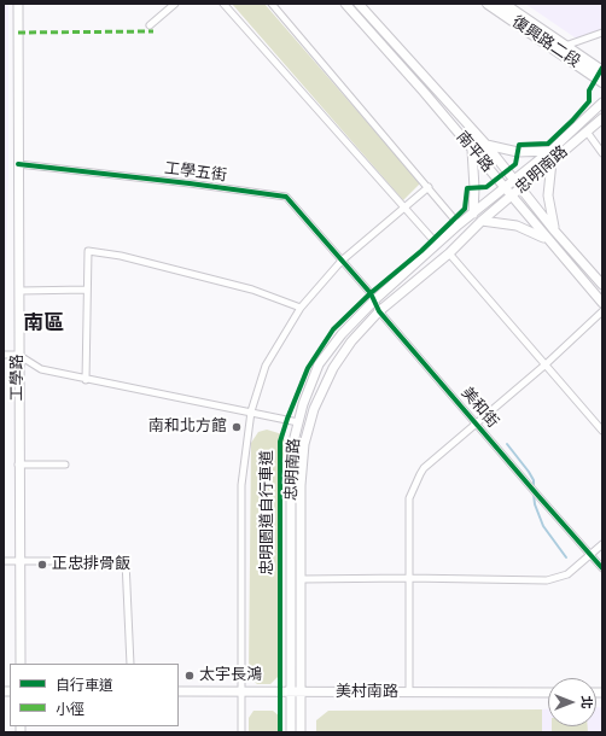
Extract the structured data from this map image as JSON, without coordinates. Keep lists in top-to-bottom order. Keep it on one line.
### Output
{"streets":{"main road":["復興路二段"],"street":["南平路","忠明南路","工學五街","工學路","美和街","美村南路"],"cycle path":["忠明園道自行車道"]},"crossings":[["南平路","忠明南路"],["忠明南路","美和街"],["忠明南路","美村南路"],["工學五街","工學路"],["工學五街","美和街"]],"districts":["南區"],"places":["南和北方館","正忠排骨飯","太宇長鴻"],"legend":["自行車道","小徑"],"north":"right"}
